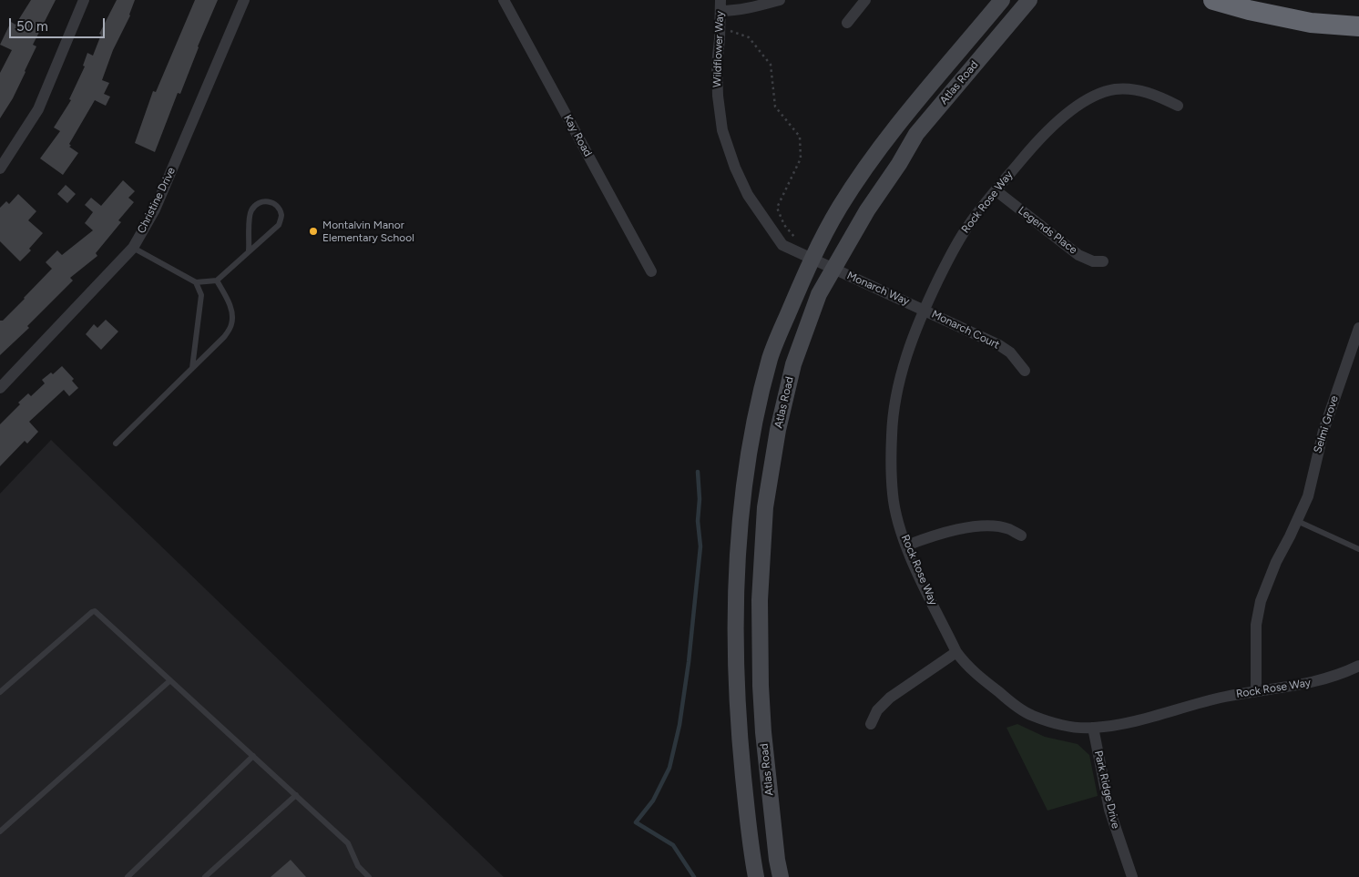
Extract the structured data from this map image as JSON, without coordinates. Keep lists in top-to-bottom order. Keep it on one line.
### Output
{"streets":{"street":["Wildflower Way","Atlas Road","Kay Road","Christine Drive","Rock Rose Way","Legends Place","Monarch Way","Monarch Court","Selmi Grove","Park Ridge Drive"]},"crossings":[["Wildflower Way","Atlas Road"],["Wildflower Way","Monarch Way"],["Atlas Road","Monarch Way"],["Rock Rose Way","Legends Place"],["Rock Rose Way","Monarch Way"],["Rock Rose Way","Monarch Court"],["Rock Rose Way","Selmi Grove"],["Rock Rose Way","Park Ridge Drive"],["Monarch Way","Monarch Court"]],"places":["Montalvin Manor Elementary School"],"scale_bar":"50 m"}
